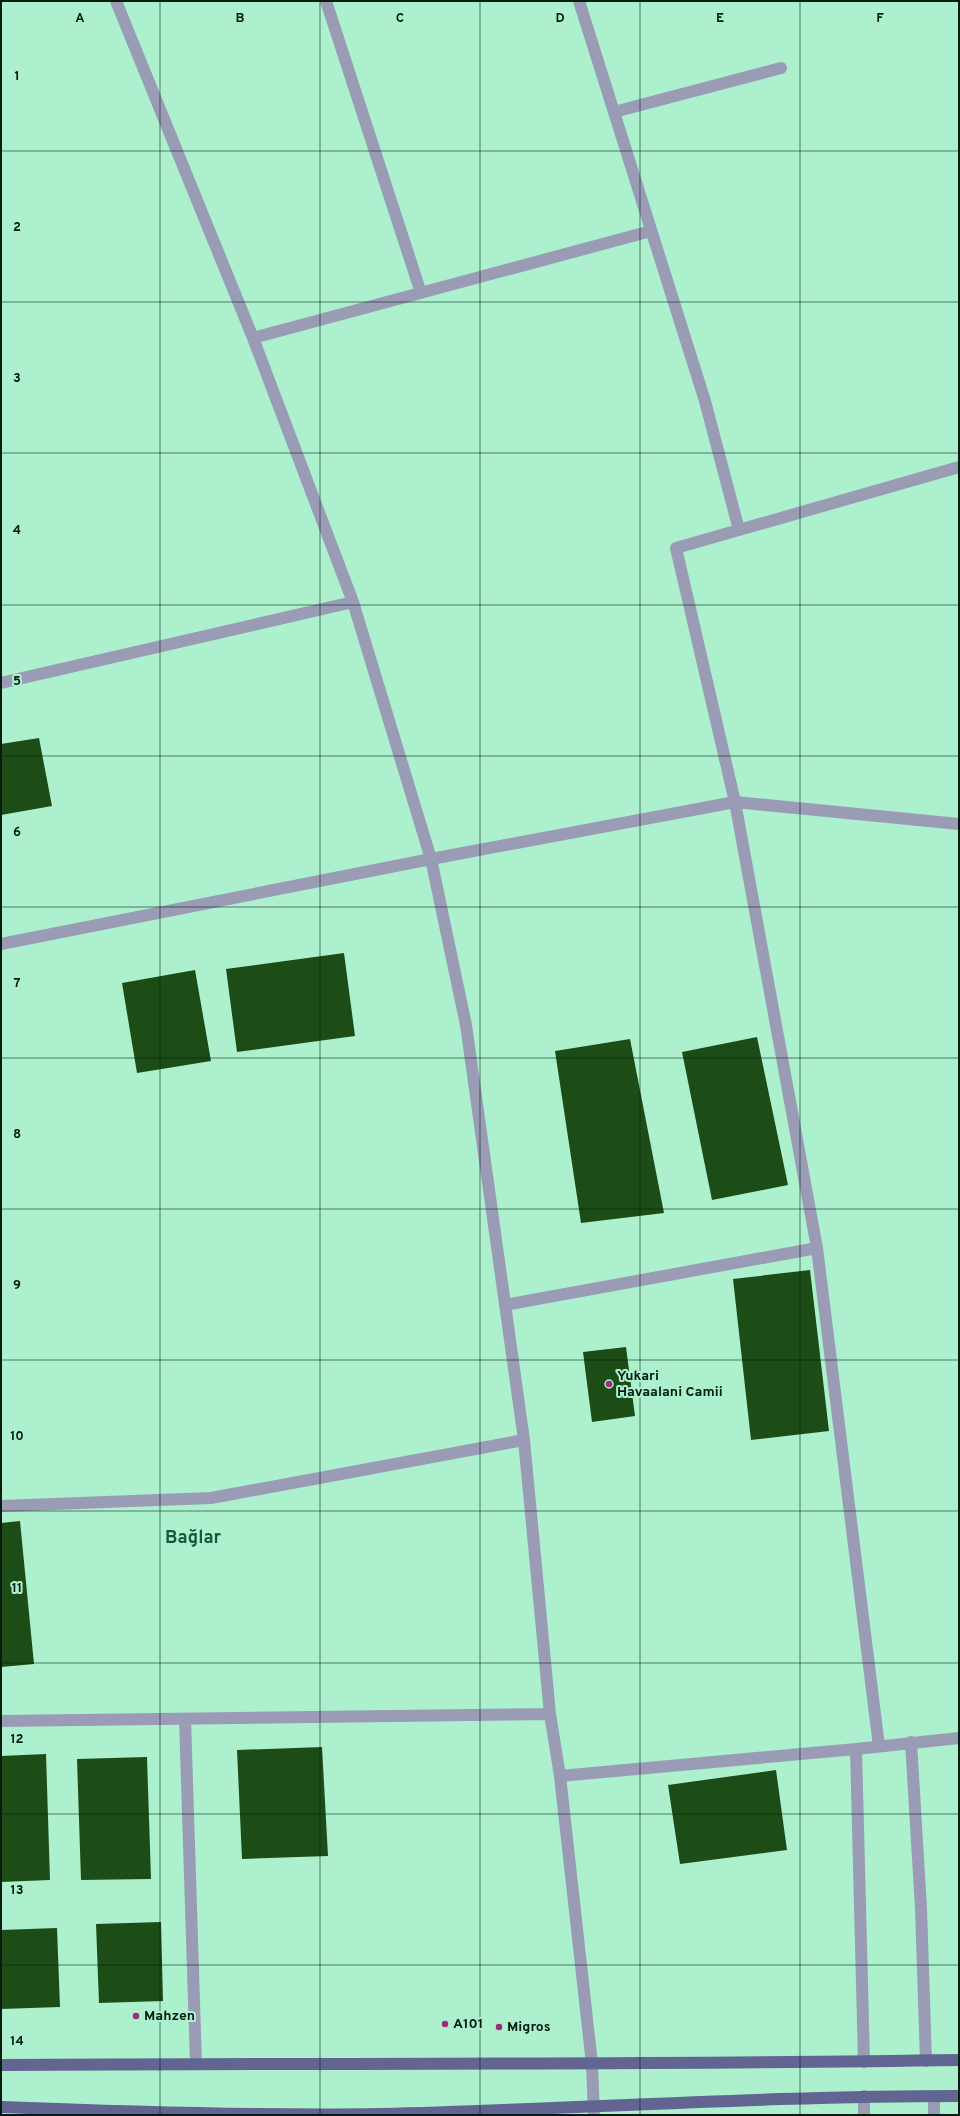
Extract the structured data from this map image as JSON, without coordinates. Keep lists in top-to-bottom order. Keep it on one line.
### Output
{"districts":["Bağlar"],"places":["Yukari Havaalani Camii","Mahzen","A101","Migros"],"grid":{"columns":["A","B","C","D","E","F"],"rows":["1","2","3","4","5","6","7","8","9","10","11","12","13","14"]}}
